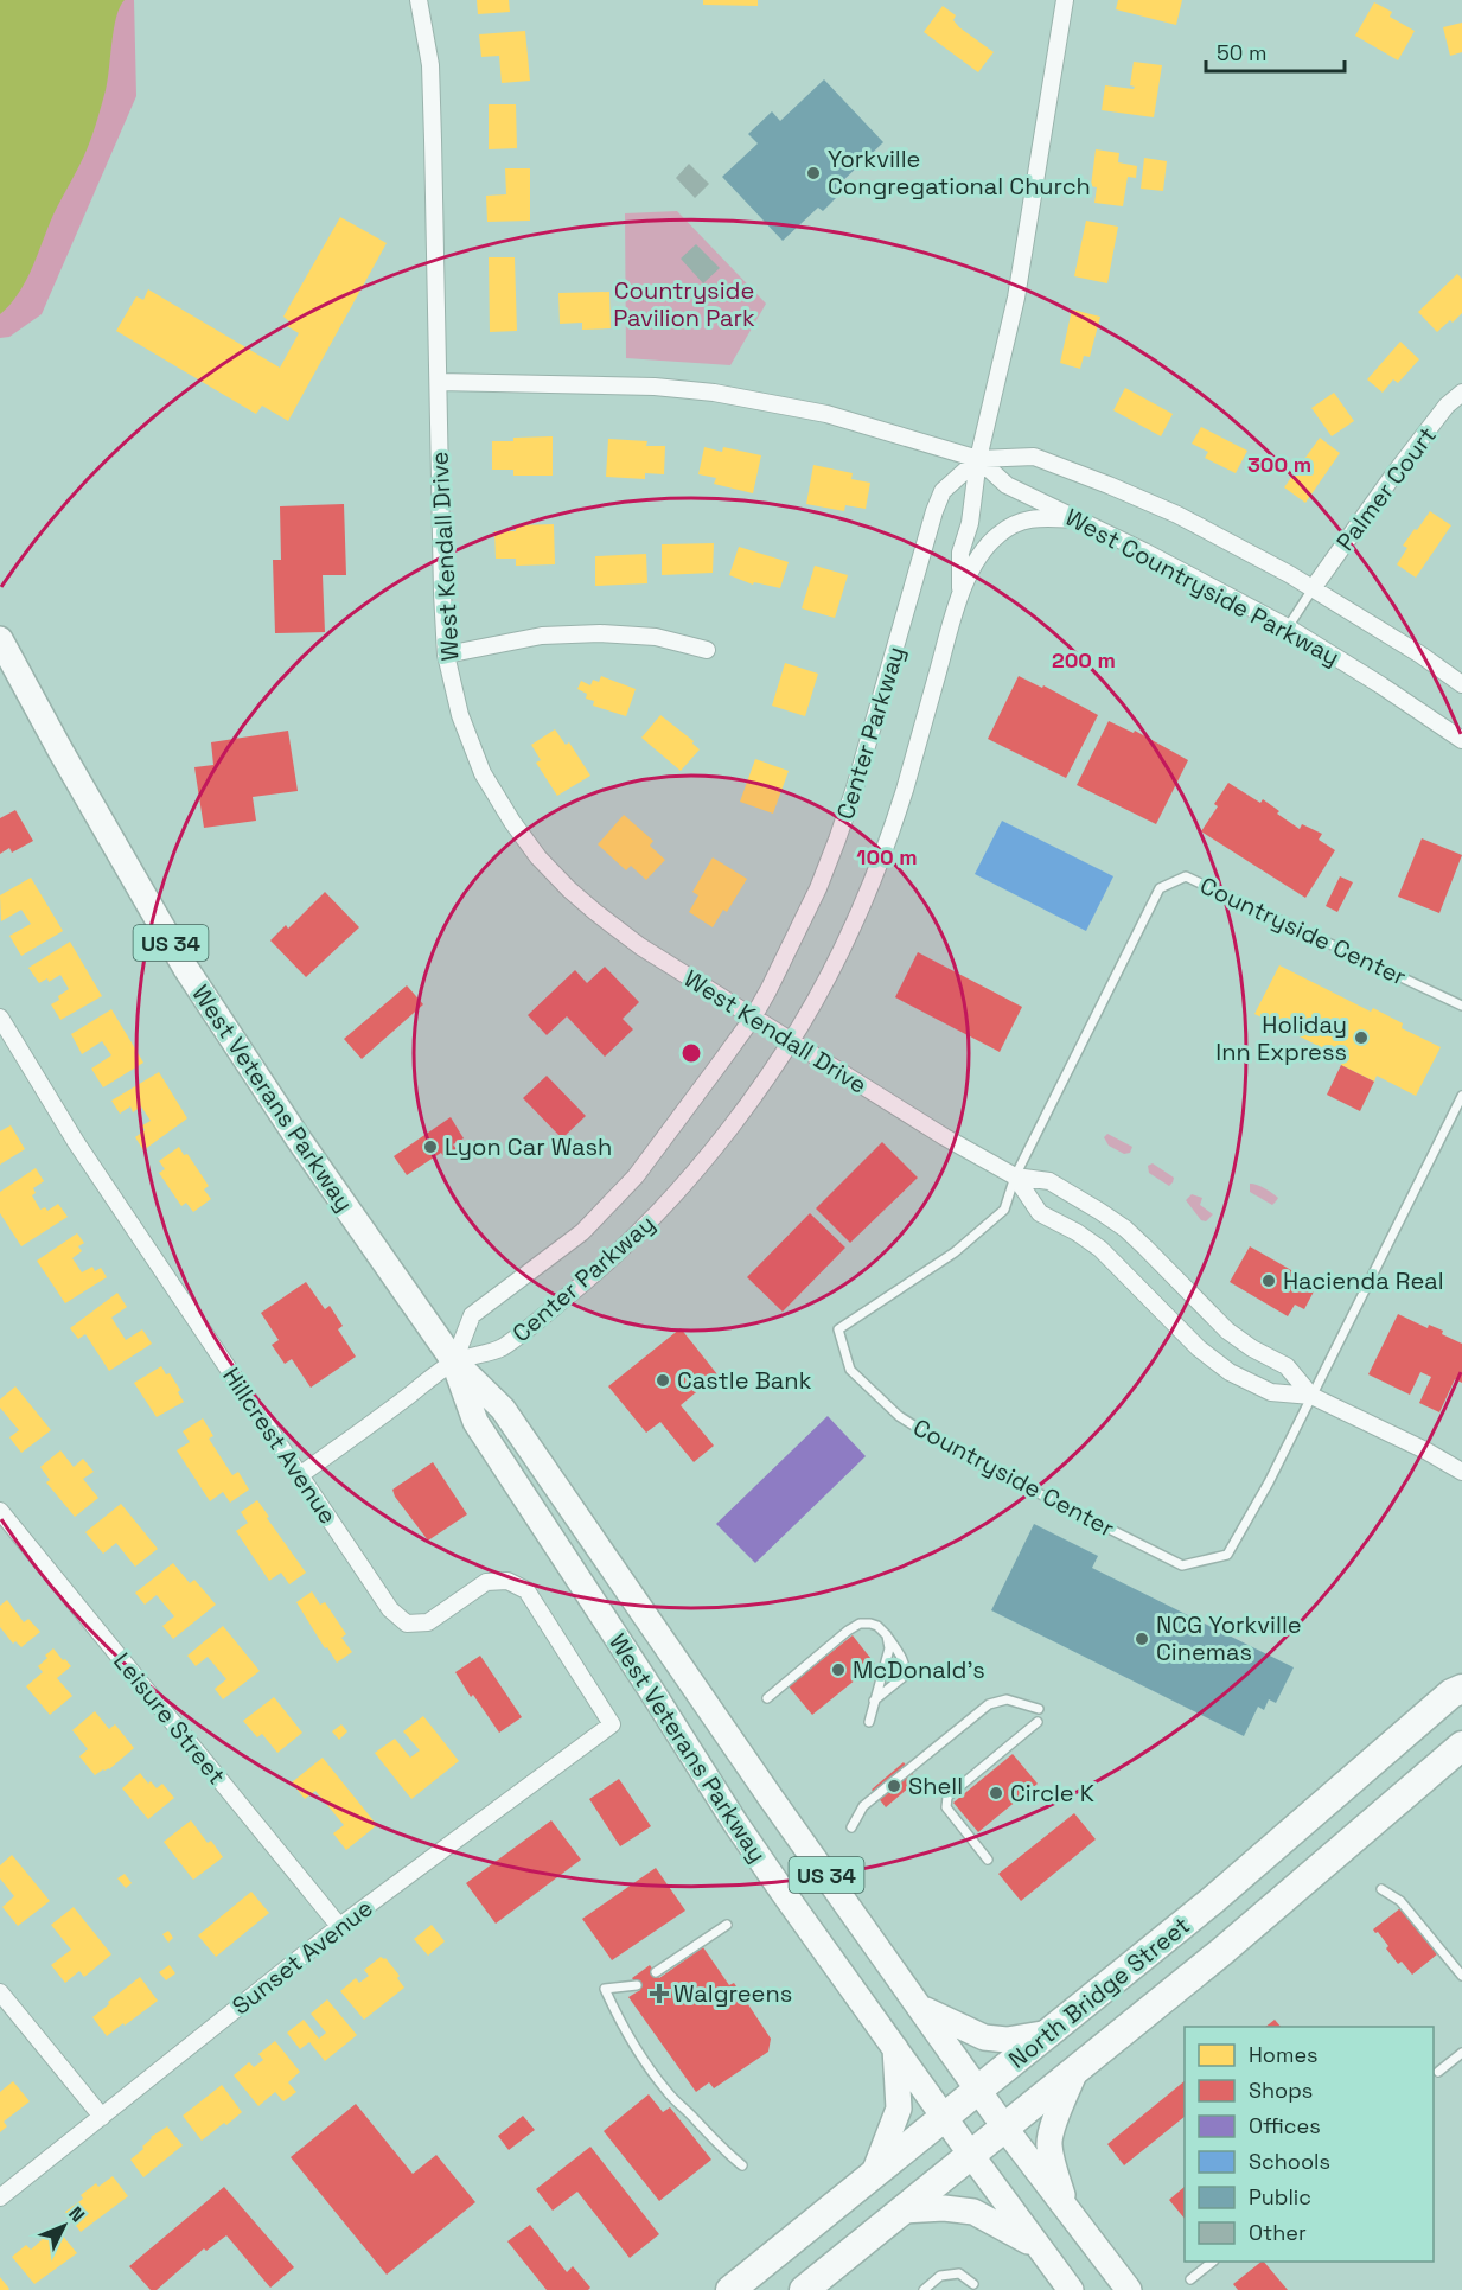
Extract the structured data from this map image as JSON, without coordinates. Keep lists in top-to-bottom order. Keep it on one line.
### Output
{"streets":{"highway":["North Bridge Street"],"main road":["US 34","West Veterans Parkway"],"street":["Palmer Court","West Kendall Drive","West Countryside Parkway","Center Parkway","Hillcrest Avenue","Leisure Street","Sunset Avenue"],"lane":["Countryside Center"]},"crossings":[["Palmer Court","West Countryside Parkway"],["West Kendall Drive","West Countryside Parkway"],["West Kendall Drive","Center Parkway"],["West Kendall Drive","Countryside Center"],["West Countryside Parkway","Center Parkway"],["Center Parkway","West Veterans Parkway"],["Center Parkway","Hillcrest Avenue"],["US 34","West Veterans Parkway"],["US 34","North Bridge Street"],["West Veterans Parkway","North Bridge Street"],["Hillcrest Avenue","Sunset Avenue"],["Leisure Street","Sunset Avenue"]],"parks":["Countryside Pavilion Park"],"places":{"other":["Yorkville Congregational Church","Holiday Inn Express","Lyon Car Wash","Hacienda Real","Castle Bank","NCG Yorkville Cinemas","McDonald's","Shell","Circle K"],"health":["Walgreens"]},"legend":["Homes","Shops","Offices","Schools","Public","Other"],"scale_bar":"50 m","north":"top right","rings":["300 m","200 m","100 m"]}
